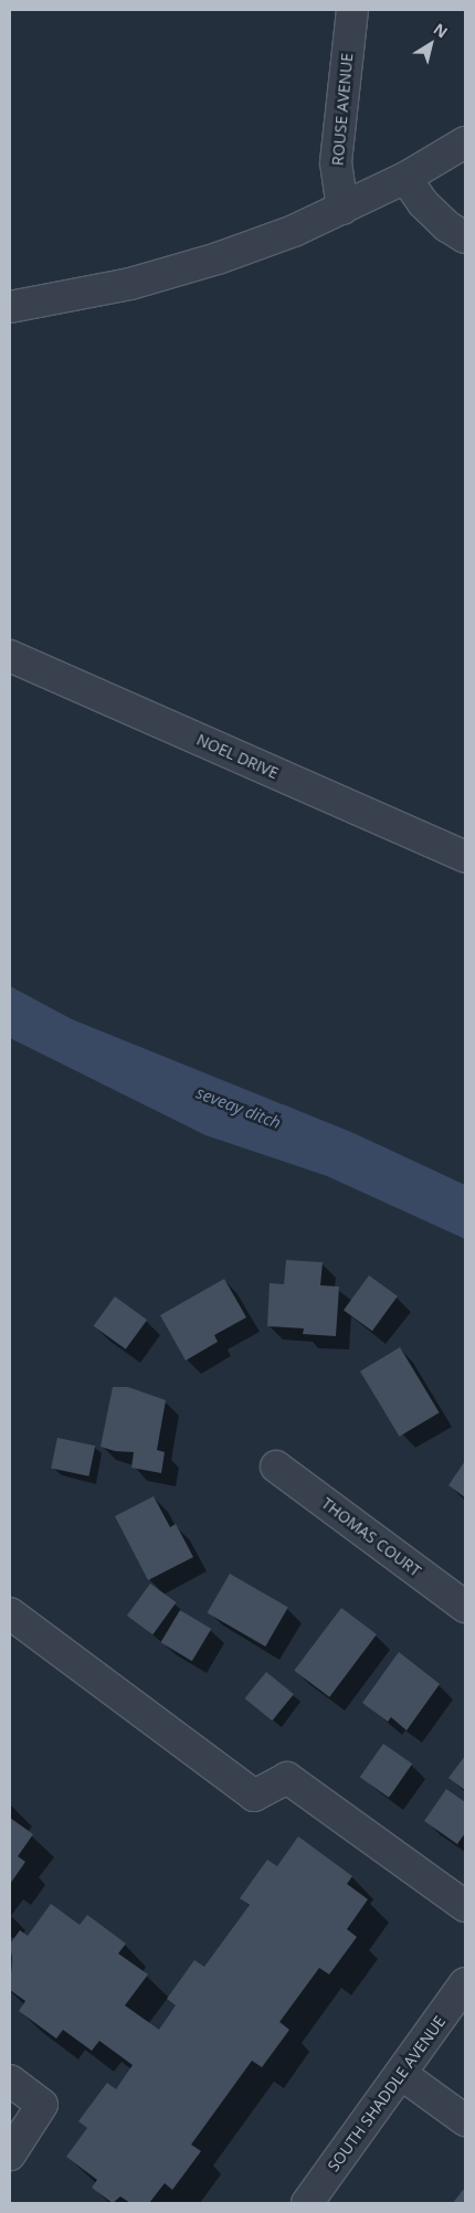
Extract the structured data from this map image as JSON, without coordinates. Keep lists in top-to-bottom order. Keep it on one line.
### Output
{"streets":{"street":["ROUSE AVENUE","NOEL DRIVE","THOMAS COURT","SOUTH SHADDLE AVENUE"]},"water":["seveay ditch"],"north":"top right"}
